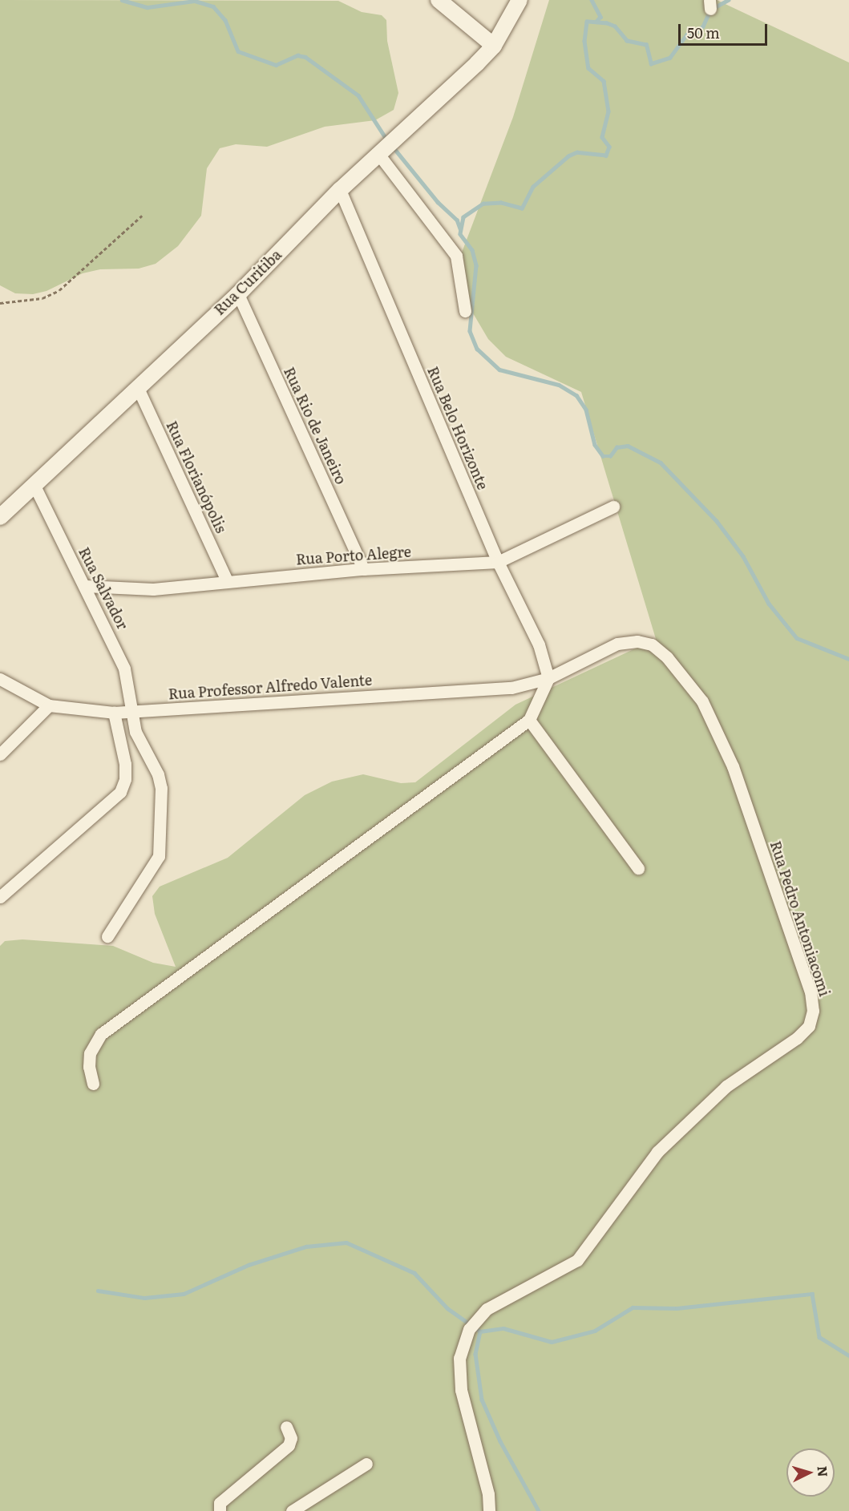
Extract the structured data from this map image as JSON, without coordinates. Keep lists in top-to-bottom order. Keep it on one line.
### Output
{"streets":{"street":["Rua Curitiba","Rua Rio de Janeiro","Rua Belo Horizonte","Rua Florianópolis","Rua Porto Alegre","Rua Salvador","Rua Professor Alfredo Valente","Rua Pedro Antoniacomi"]},"crossings":[["Rua Curitiba","Rua Rio de Janeiro"],["Rua Curitiba","Rua Belo Horizonte"],["Rua Curitiba","Rua Florianópolis"],["Rua Curitiba","Rua Salvador"],["Rua Rio de Janeiro","Rua Porto Alegre"],["Rua Belo Horizonte","Rua Porto Alegre"],["Rua Belo Horizonte","Rua Professor Alfredo Valente"],["Rua Florianópolis","Rua Porto Alegre"],["Rua Porto Alegre","Rua Salvador"],["Rua Salvador","Rua Professor Alfredo Valente"],["Rua Professor Alfredo Valente","Rua Pedro Antoniacomi"]],"scale_bar":"50 m","north":"right"}
